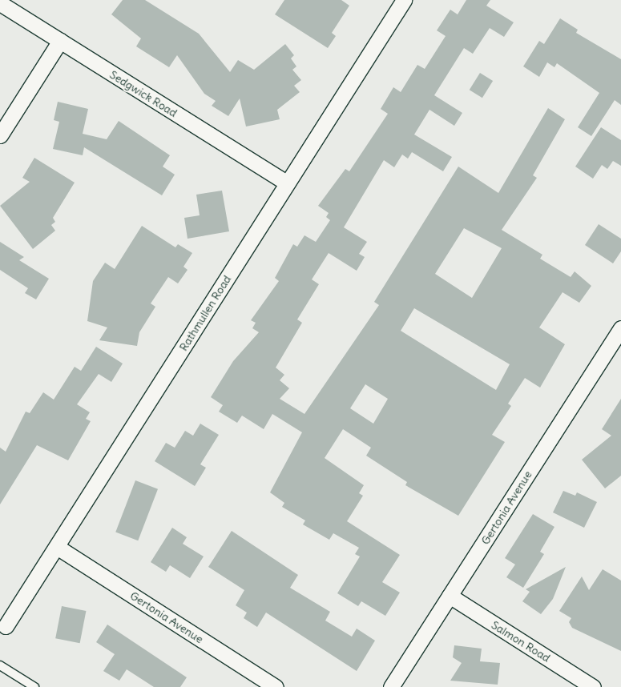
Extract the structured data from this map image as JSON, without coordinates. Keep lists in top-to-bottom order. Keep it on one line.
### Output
{"streets":{"street":["Sedgwick Road","Rathmullen Road","Gertonia Avenue","Salmon Road"]},"crossings":[["Sedgwick Road","Rathmullen Road"],["Rathmullen Road","Gertonia Avenue"],["Gertonia Avenue","Salmon Road"]]}
